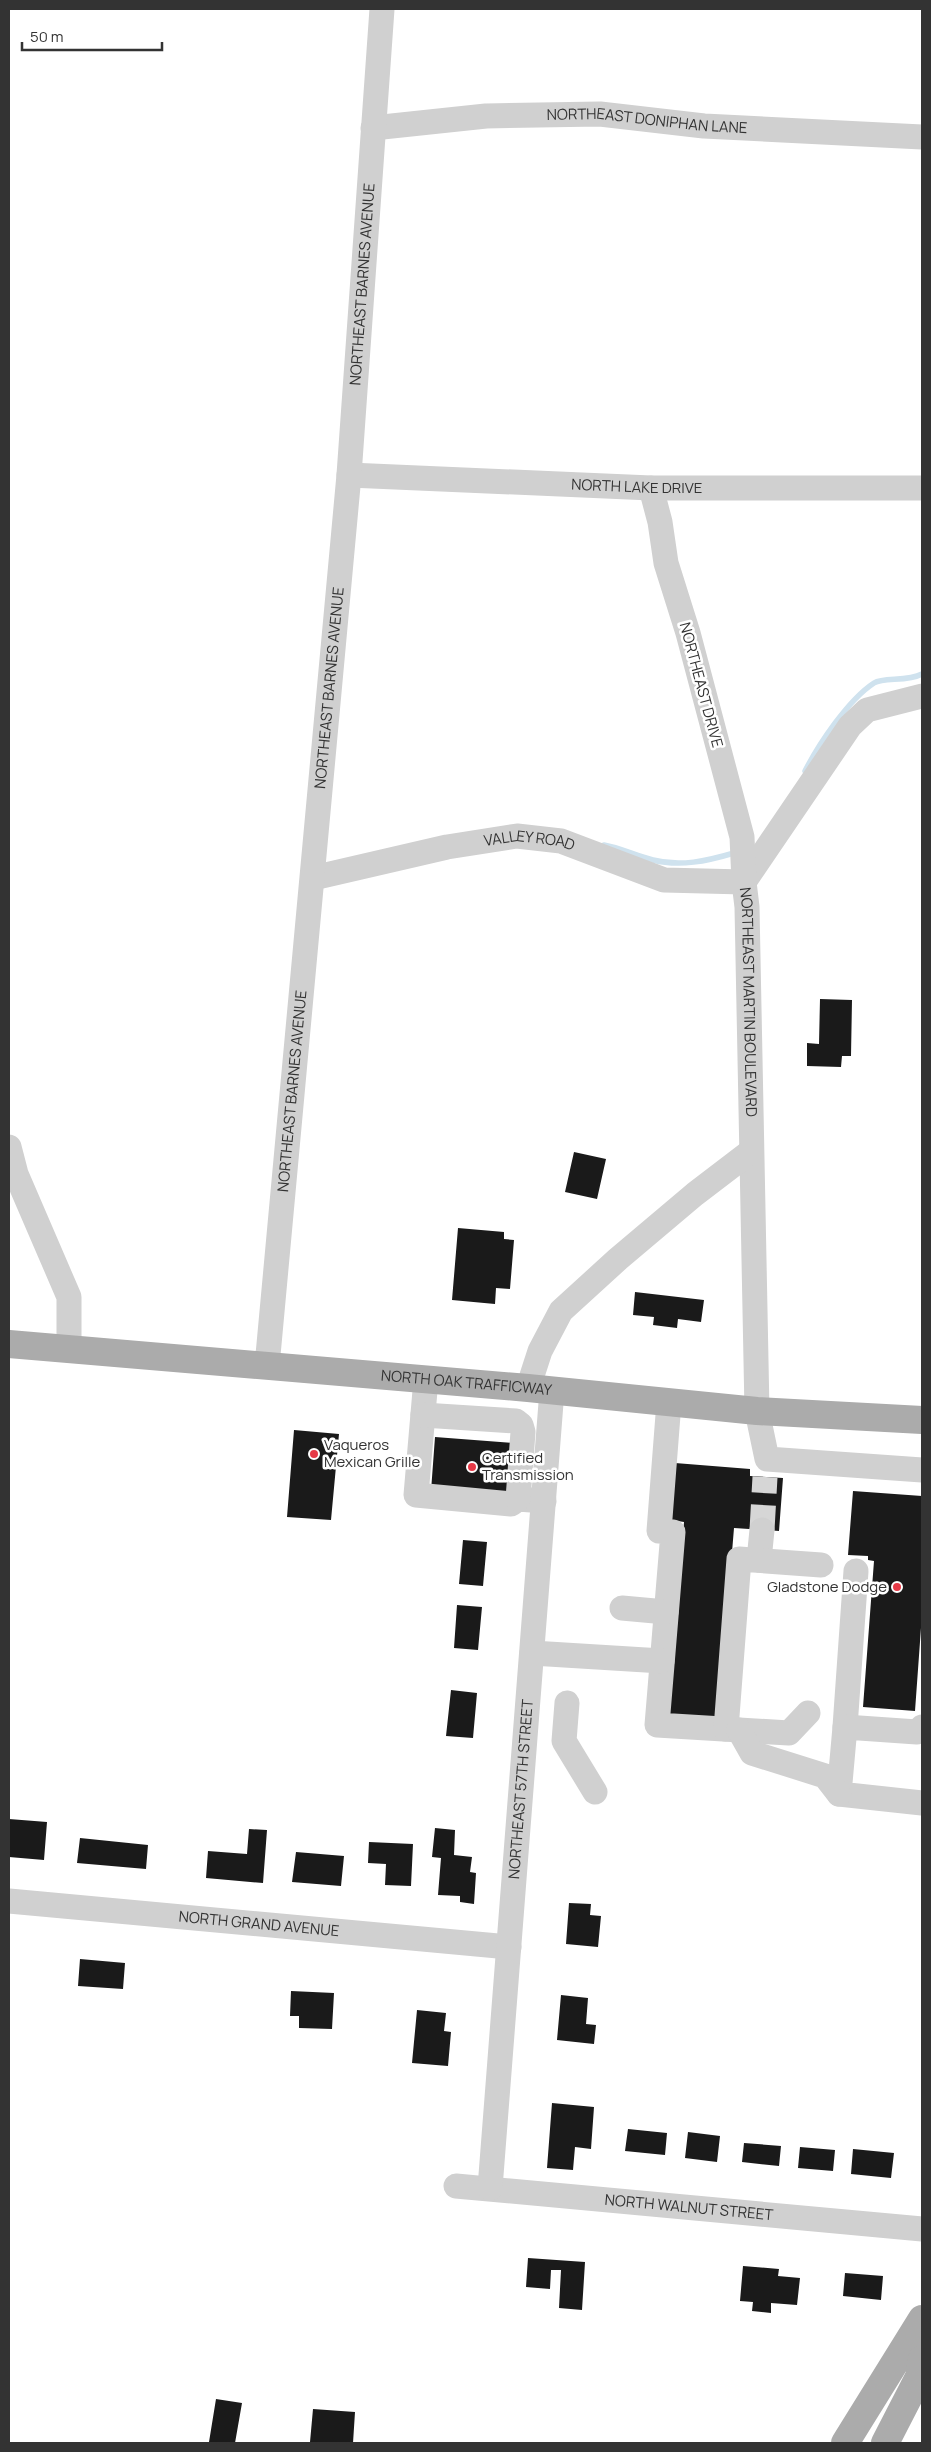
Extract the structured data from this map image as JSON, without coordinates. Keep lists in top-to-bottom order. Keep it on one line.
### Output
{"streets":{"main road":["NORTH OAK TRAFFICWAY"],"street":["NORTHEAST DONIPHAN LANE","NORTHEAST BARNES AVENUE","NORTH LAKE DRIVE","NORTHEAST DRIVE","VALLEY ROAD","NORTHEAST MARTIN BOULEVARD","NORTHEAST 57TH STREET","NORTH GRAND AVENUE","NORTH WALNUT STREET"]},"crossings":[["NORTHEAST DONIPHAN LANE","NORTHEAST BARNES AVENUE"],["NORTHEAST BARNES AVENUE","NORTH LAKE DRIVE"],["NORTHEAST BARNES AVENUE","VALLEY ROAD"],["NORTHEAST BARNES AVENUE","NORTH OAK TRAFFICWAY"],["NORTH LAKE DRIVE","NORTHEAST DRIVE"],["NORTHEAST DRIVE","VALLEY ROAD"],["NORTHEAST DRIVE","NORTHEAST MARTIN BOULEVARD"],["VALLEY ROAD","NORTHEAST MARTIN BOULEVARD"],["NORTHEAST MARTIN BOULEVARD","NORTH OAK TRAFFICWAY"],["NORTH OAK TRAFFICWAY","NORTHEAST 57TH STREET"],["NORTHEAST 57TH STREET","NORTH GRAND AVENUE"],["NORTHEAST 57TH STREET","NORTH WALNUT STREET"]],"places":["Vaqueros Mexican Grille","Certified Transmission","Gladstone Dodge"],"scale_bar":"50 m"}
